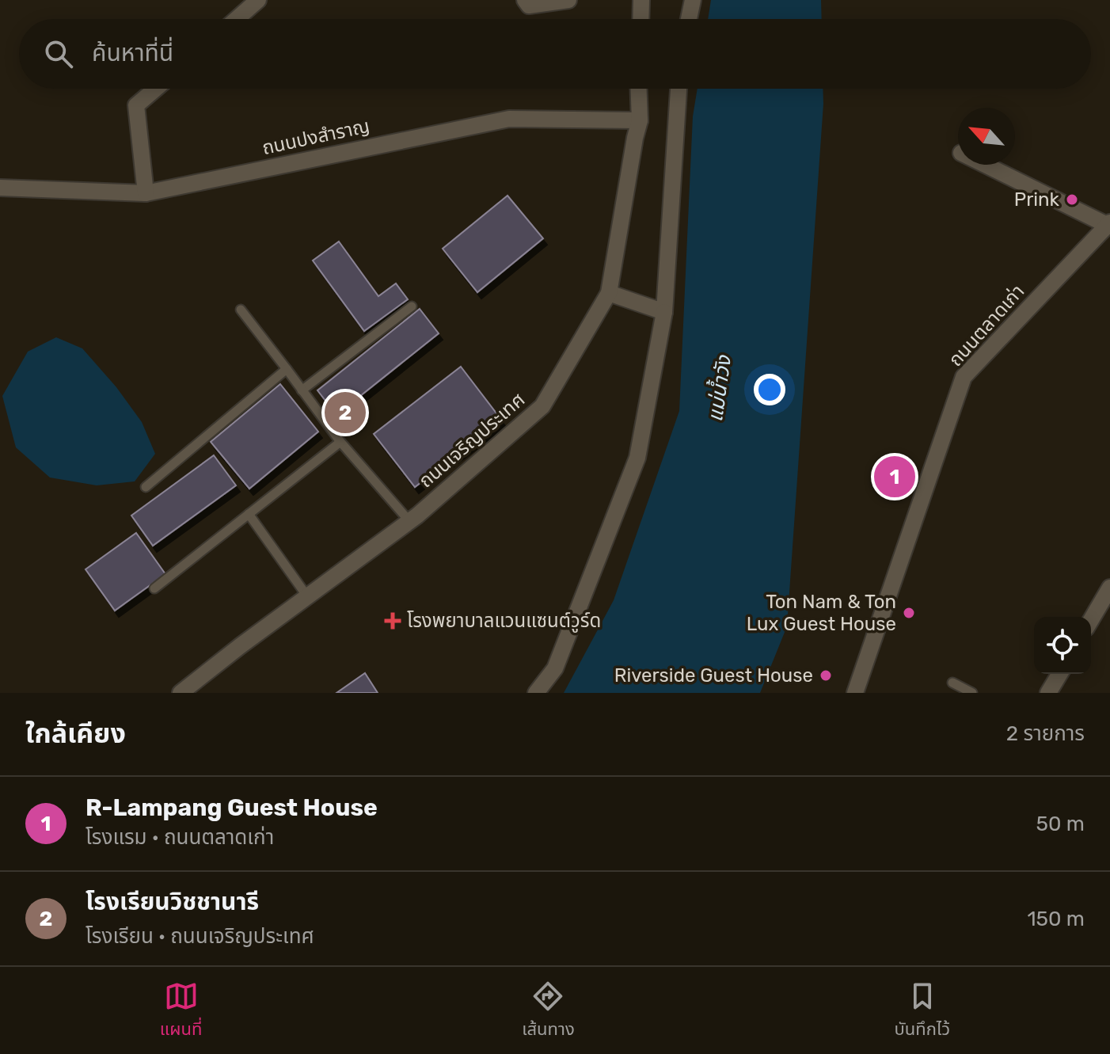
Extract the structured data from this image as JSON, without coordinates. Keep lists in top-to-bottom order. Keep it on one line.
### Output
{"streets":{"street":["ถนนปงสำราญ","ถนนตลาดเก่า","ถนนเจริญประเทศ"]},"crossings":[["ถนนปงสำราญ","ถนนเจริญประเทศ"]],"water":["แม่น้ำวัง"],"places":{"other":["Prink","Ton Nam & Ton Lux Guest House","Riverside Guest House"],"health":["โรงพยาบาลแวนแซนต์วูร์ด"]},"north":"top left","page":{"search":"ค้นหาที่นี่","pins":["2","1"],"heading":["ใกล้เคียง","2 รายการ"],"list":[{"mark":"1","name":"R-Lampang Guest House","note":"โรงแรม · ถนนตลาดเก่า","value":"50 m"},{"mark":"2","name":"โรงเรียนวิชชานารี","note":"โรงเรียน · ถนนเจริญประเทศ","value":"150 m"}],"nav":["แผนที่","เส้นทาง","บันทึกไว้"]}}
